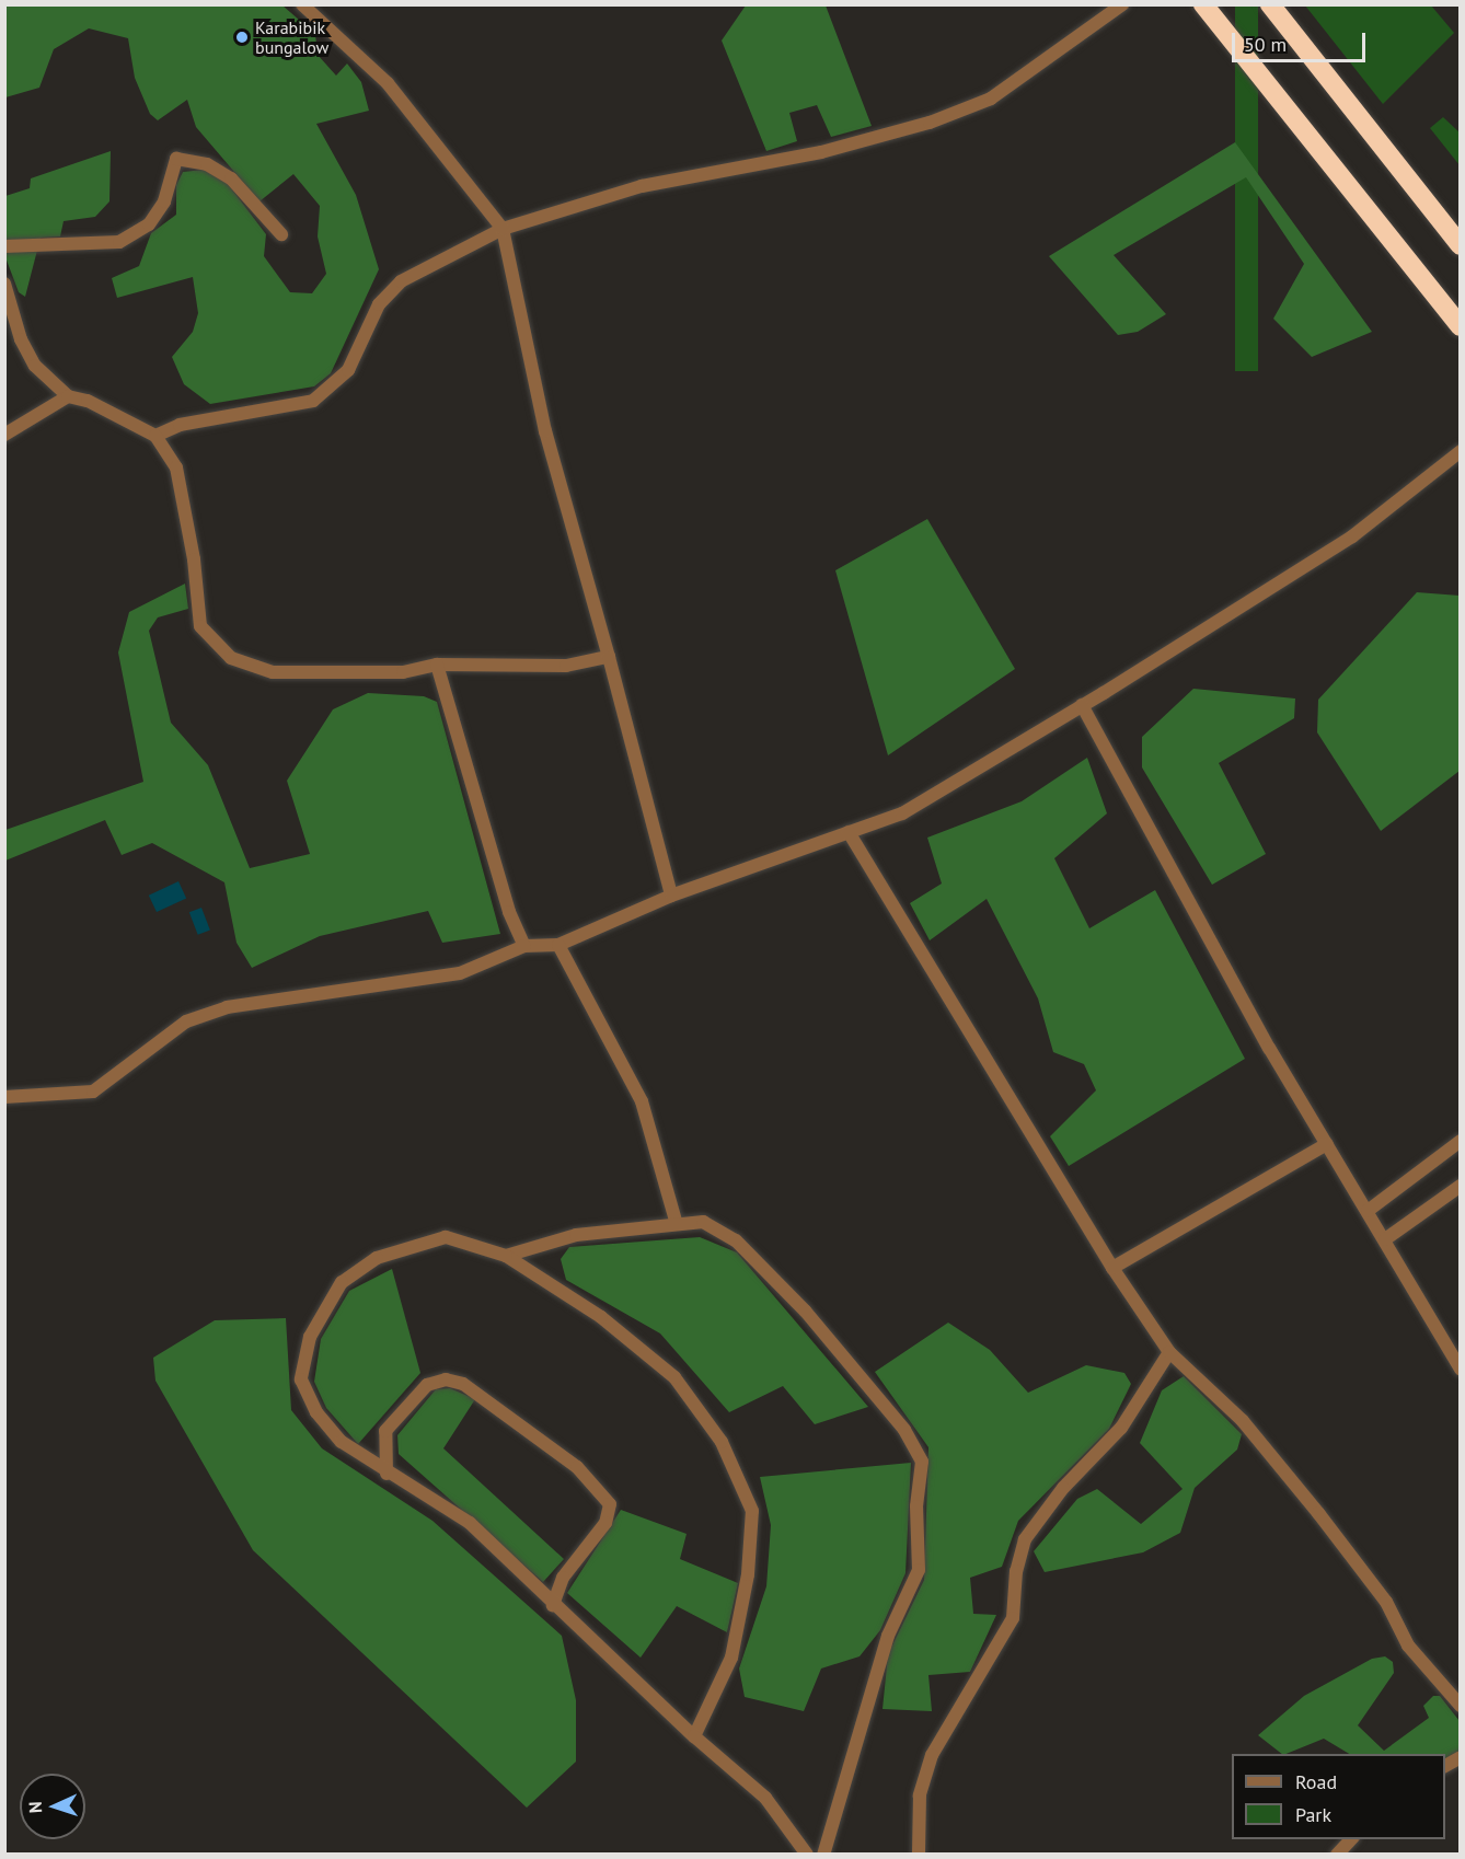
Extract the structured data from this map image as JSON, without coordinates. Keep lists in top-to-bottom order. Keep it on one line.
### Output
{"places":["Karabibik bungalow"],"legend":["Road","Park"],"scale_bar":"50 m","north":"left"}
